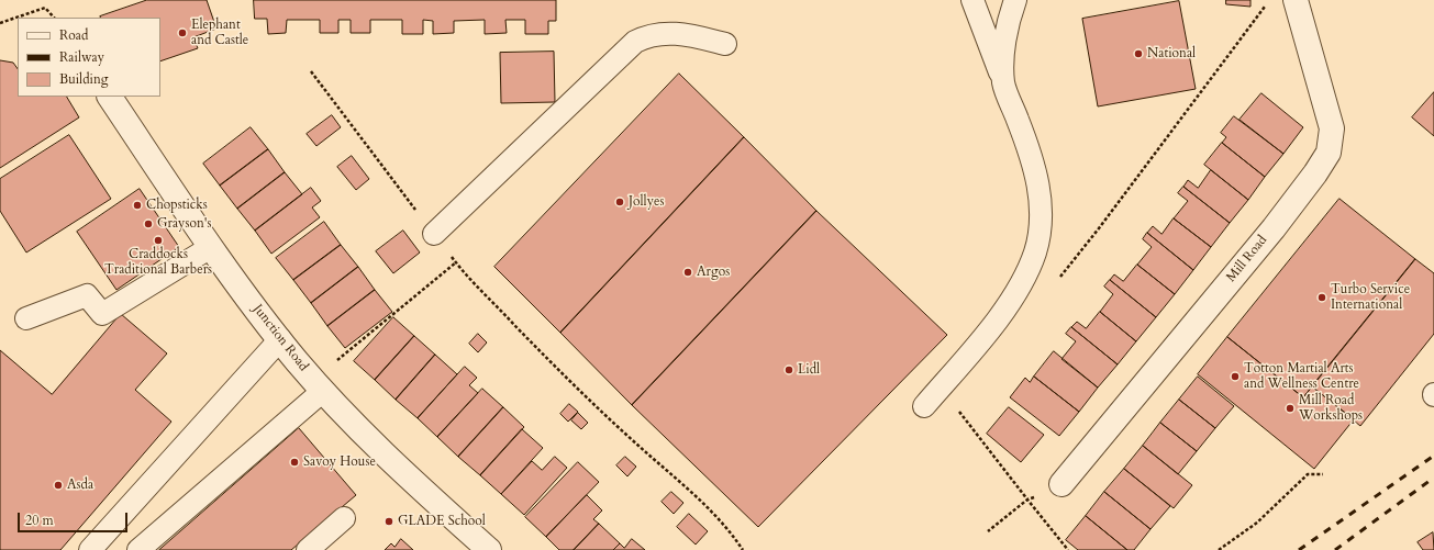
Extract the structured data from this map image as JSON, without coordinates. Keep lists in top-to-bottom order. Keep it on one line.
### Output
{"streets":{"street":["Mill Road","Junction Road"]},"places":["Elephant and Castle","National","Jollyes","Chopsticks","Grayson's","Craddocks Traditional Barbers","Argos","Turbo Service International","Lidl","Totton Martial Arts and Wellness Centre","Mill Road Workshops","Savoy House","Asda","GLADE School"],"legend":["Road","Railway","Building"],"scale_bar":"20 m"}
